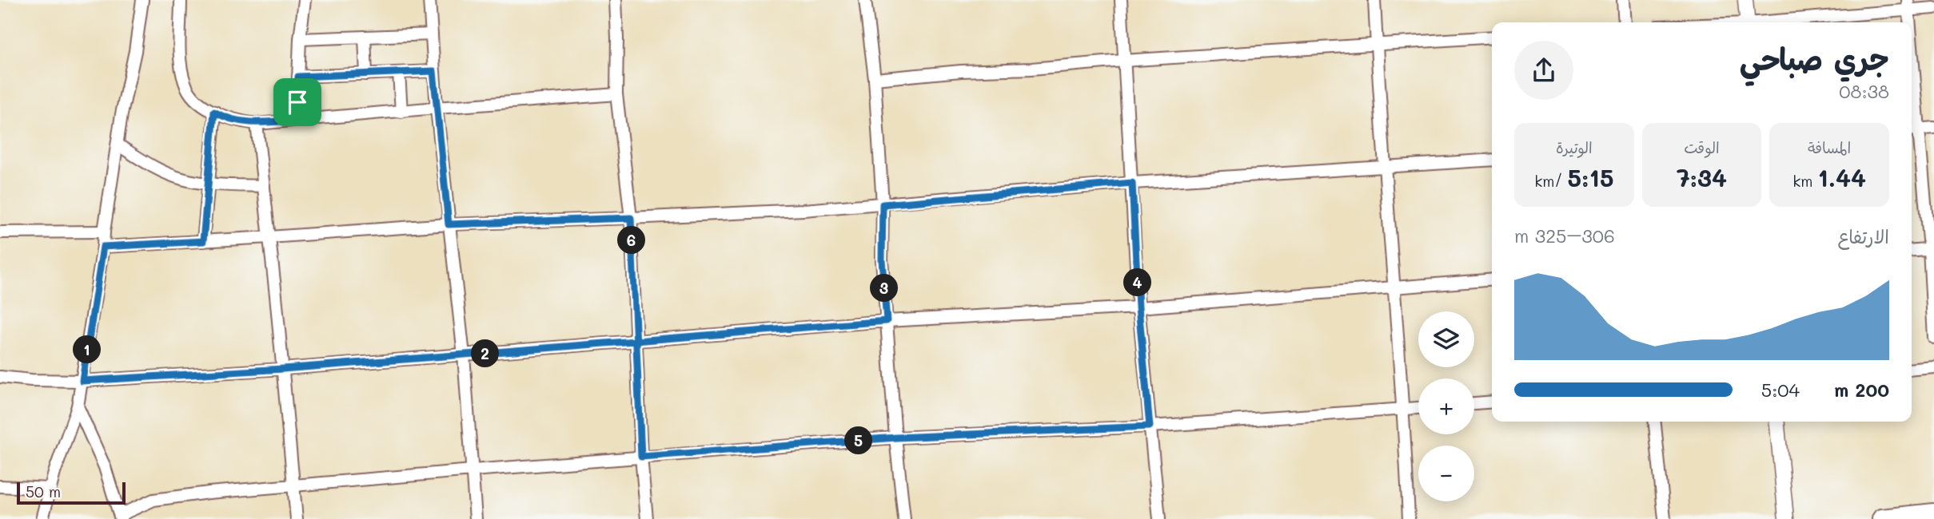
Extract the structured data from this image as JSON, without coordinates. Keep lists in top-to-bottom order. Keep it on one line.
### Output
{"scale_bar":"50 m","page":{"heading":["جري صباحي","08:38"],"stats":[["المسافة","1.44 km"],["الوقت","7:34"],["الوتيرة","5:15 /km"]],"chart":["الارتفاع","306–325 m"],"pins":["6","4","3","1","2","5"],"map_buttons":["+","−"],"list":[{"name":"200 m","note":"5:04"}],"scale":"50 m"}}
